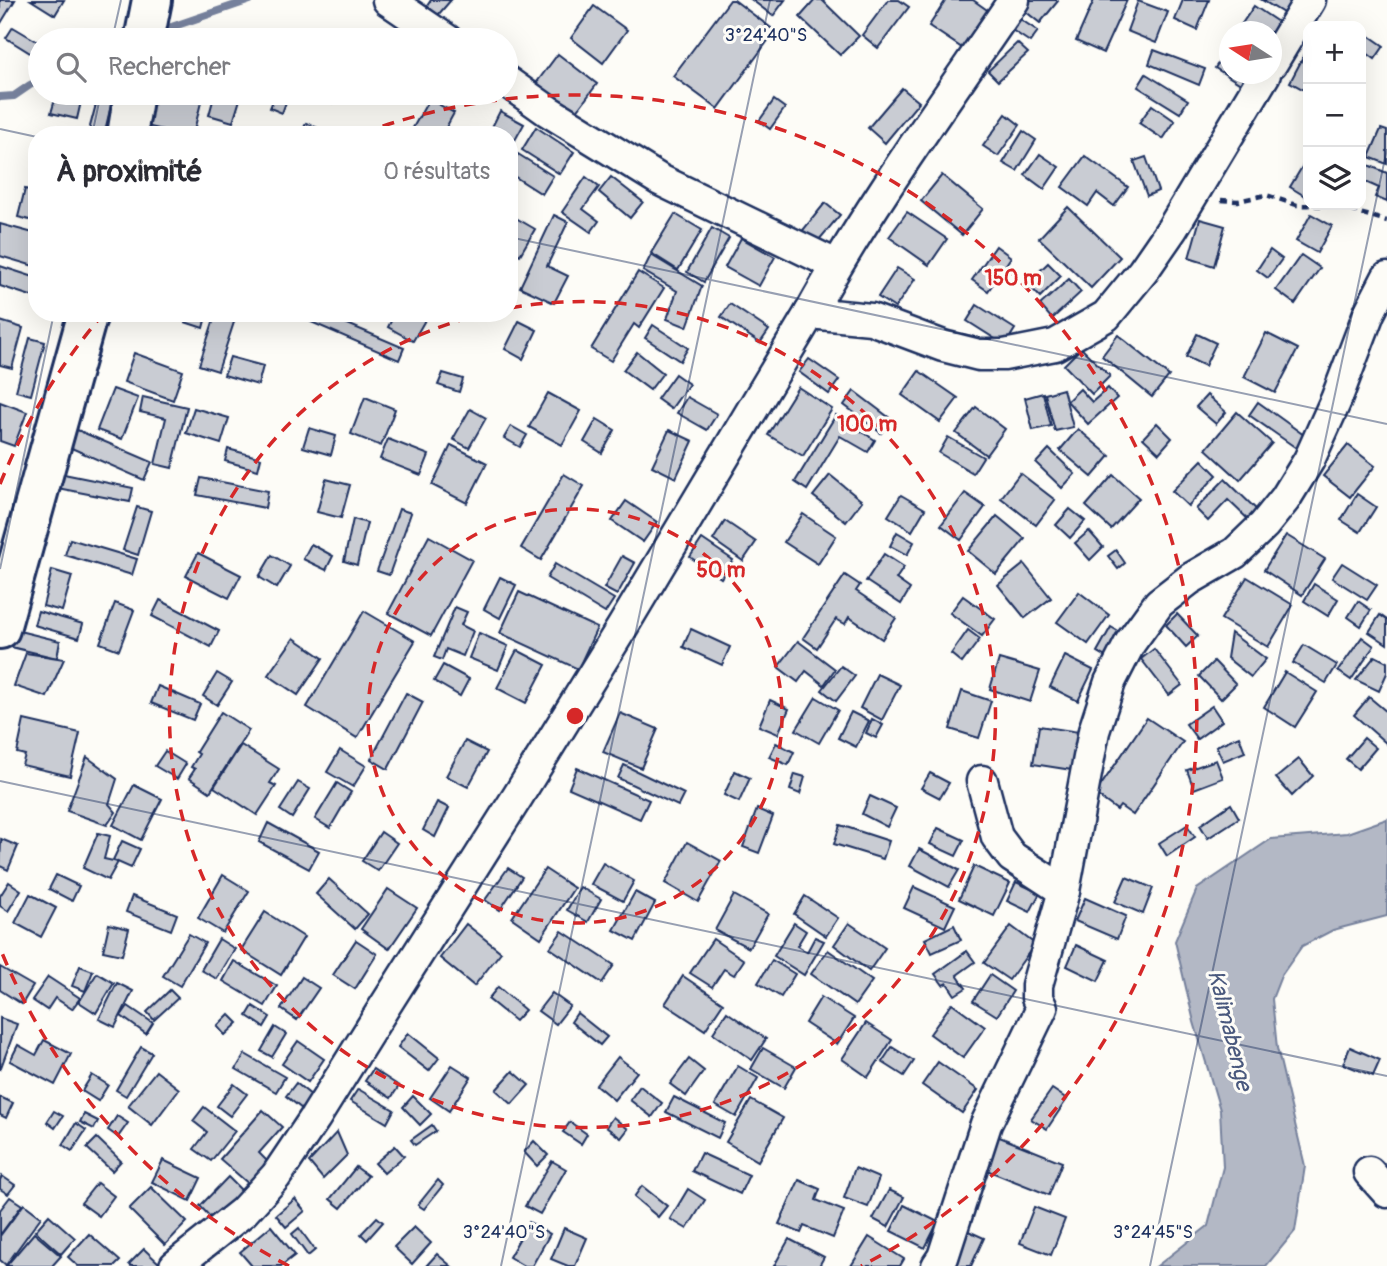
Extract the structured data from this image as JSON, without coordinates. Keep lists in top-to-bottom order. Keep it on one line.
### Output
{"water":["Kalimabenge"],"north":"left","page":{"map_buttons":["+","−"],"search":"Rechercher","heading":["À proximité","0 résultats"]},"coordinates":["3°24'40\"S","3°24'45\"S"],"rings":["150 m","100 m","50 m"]}
